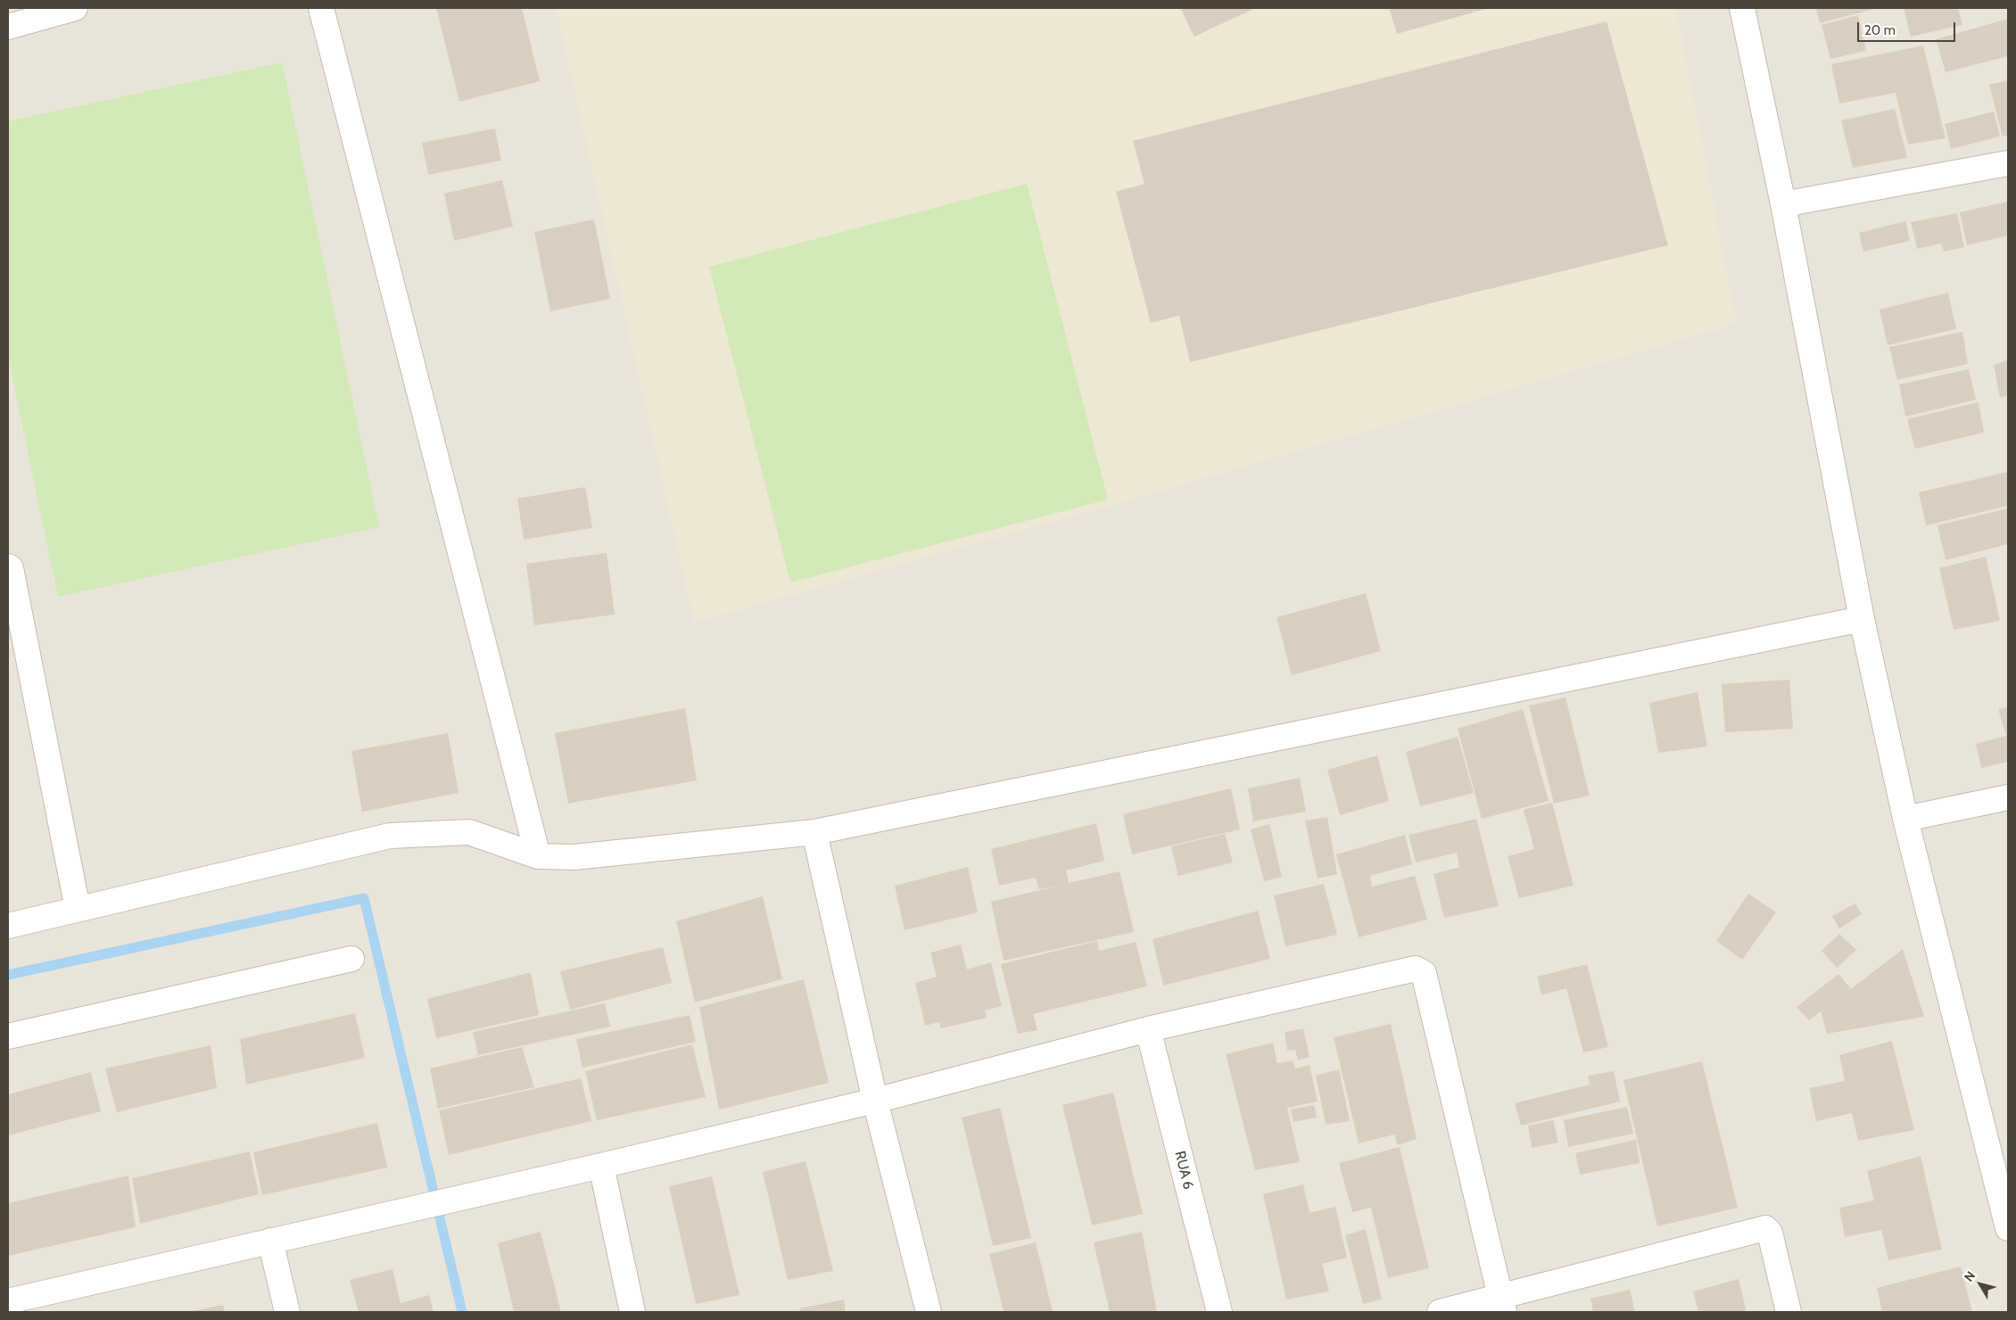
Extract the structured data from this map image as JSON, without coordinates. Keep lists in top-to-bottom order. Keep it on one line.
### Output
{"streets":{"street":["RUA 6"]},"scale_bar":"20 m","north":"top left"}
